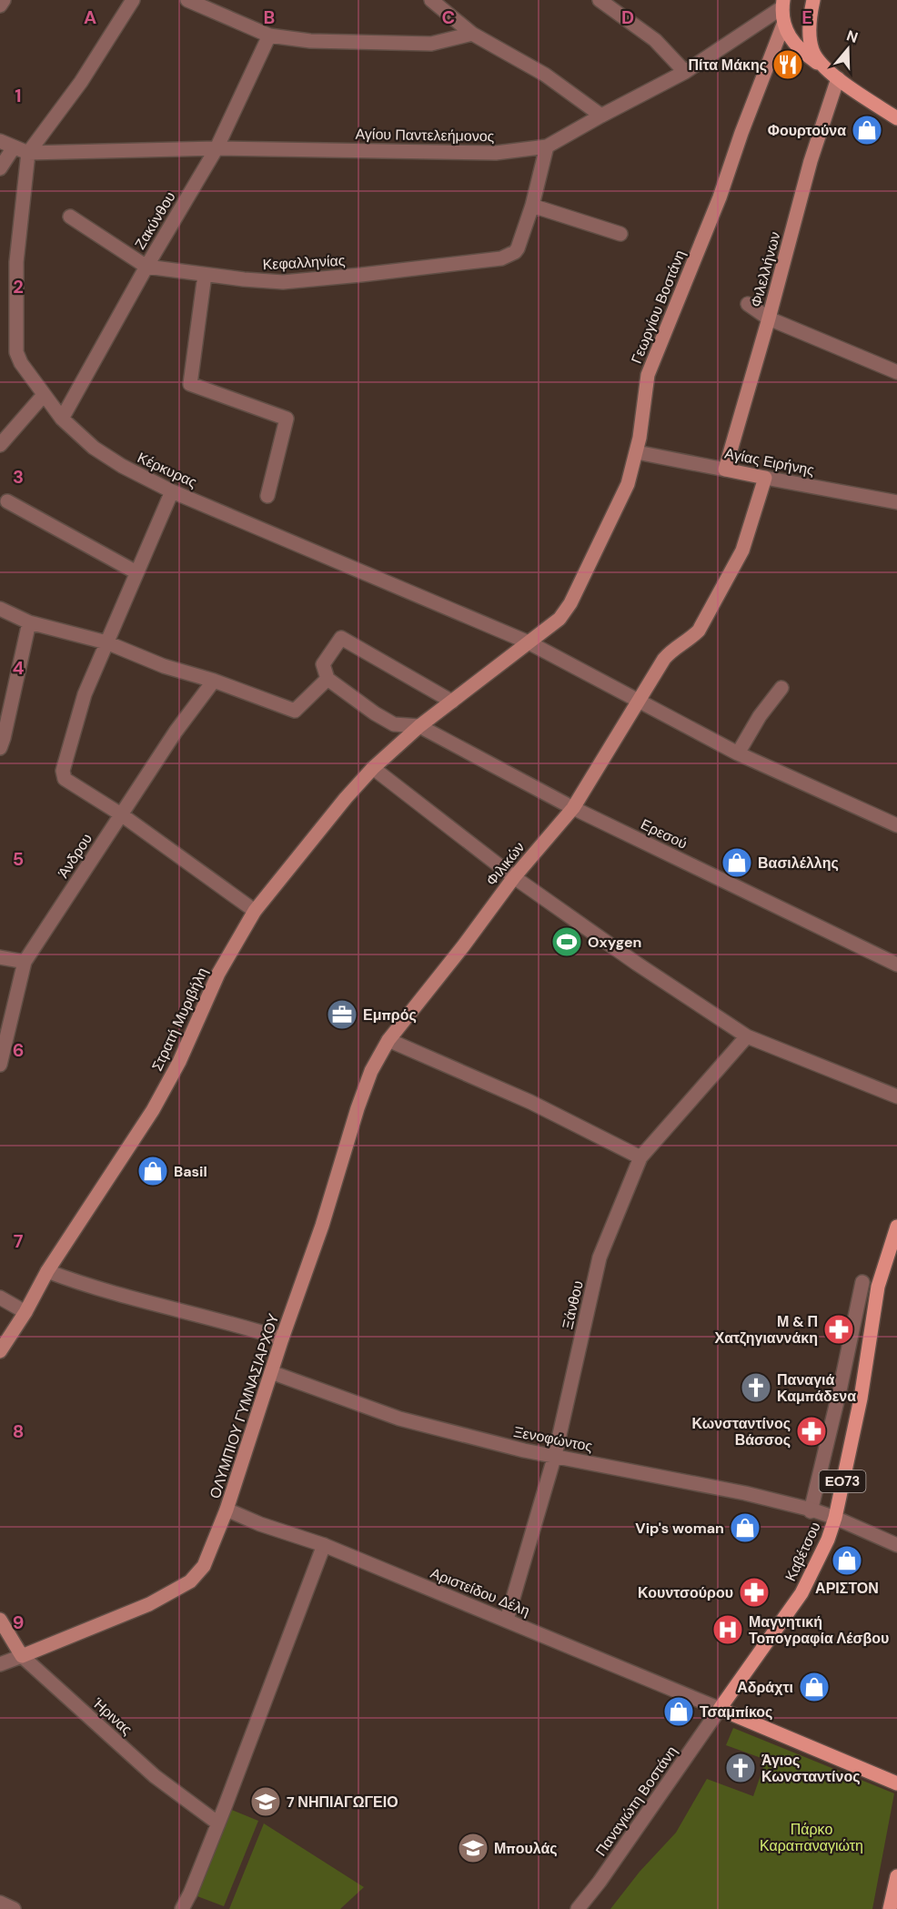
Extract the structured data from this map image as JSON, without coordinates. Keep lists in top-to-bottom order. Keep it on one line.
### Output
{"streets":{"main road":["Φιλελλήνων","Γεωργίου Βοστάνη","Αγίας Ειρήνης","Φιλικών","Στρατή Μυριβήλη","ΟΛΥΜΠΙΟΥ ΓΥΜΝΑΣΙΑΡΧΟΥ","ΕΟ73","Καβέτσου","Ήρινας"],"street":["Αγίου Παντελεήμονος","Ζακύνθου","Κεφαλληνίας","Κέρκυρας","Ερεσού","Άνδρου","Ξάνθου","Ξενοφώντος","Αριστείδου Δέλη","Παναγιώτη Βοστάνη"]},"crossings":[["Αγίου Παντελεήμονος","Ζακύνθου"],["Αγίου Παντελεήμονος","Κέρκυρας"],["Ζακύνθου","Κεφαλληνίας"],["Ζακύνθου","Κέρκυρας"],["Φιλελλήνων","Αγίας Ειρήνης"],["Γεωργίου Βοστάνη","Αγίας Ειρήνης"],["Γεωργίου Βοστάνη","Κέρκυρας"],["Γεωργίου Βοστάνη","Ερεσού"],["Γεωργίου Βοστάνη","Στρατή Μυριβήλη"],["Κέρκυρας","Φιλικών"],["Ερεσού","Φιλικών"],["Ερεσού","Στρατή Μυριβήλη"],["Φιλικών","ΟΛΥΜΠΙΟΥ ΓΥΜΝΑΣΙΑΡΧΟΥ"],["Ξάνθου","Ξενοφώντος"],["Ξάνθου","Αριστείδου Δέλη"],["ΟΛΥΜΠΙΟΥ ΓΥΜΝΑΣΙΑΡΧΟΥ","Ξενοφώντος"],["ΟΛΥΜΠΙΟΥ ΓΥΜΝΑΣΙΑΡΧΟΥ","Αριστείδου Δέλη"],["ΟΛΥΜΠΙΟΥ ΓΥΜΝΑΣΙΑΡΧΟΥ","Ήρινας"],["Ξενοφώντος","Καβέτσου"],["Καβέτσου","Αριστείδου Δέλη"],["Καβέτσου","Παναγιώτη Βοστάνη"],["Αριστείδου Δέλη","Παναγιώτη Βοστάνη"]],"parks":["Πάρκο Καραπαναγιώτη"],"places":{"restaurant":["Πίτα Μάκης"],"shop":["Φουρτούνα","Βασιλέλλης","Basil","Vip's woman","ΑΡΙΣΤΟΝ","Αδράχτι","Τσαμπίκος"],"sports":["Oxygen"],"office":["Εμπρός"],"pharmacy":["Μ & Π Χατζηγιαννάκη","Κωνσταντίνος Βάσσος","Κουντσούρου"],"church":["Παναγιά Καμπάδενα","Άγιος Κωνσταντίνος"],"hospital":["Μαγνητική Τοπογραφία Λέσβου"],"school or university":["7 ΝΗΠΙΑΓΩΓΕΙΟ","Μπουλάς"]},"north":"top","grid":{"columns":["A","B","C","D","E"],"rows":["1","2","3","4","5","6","7","8","9"]}}
